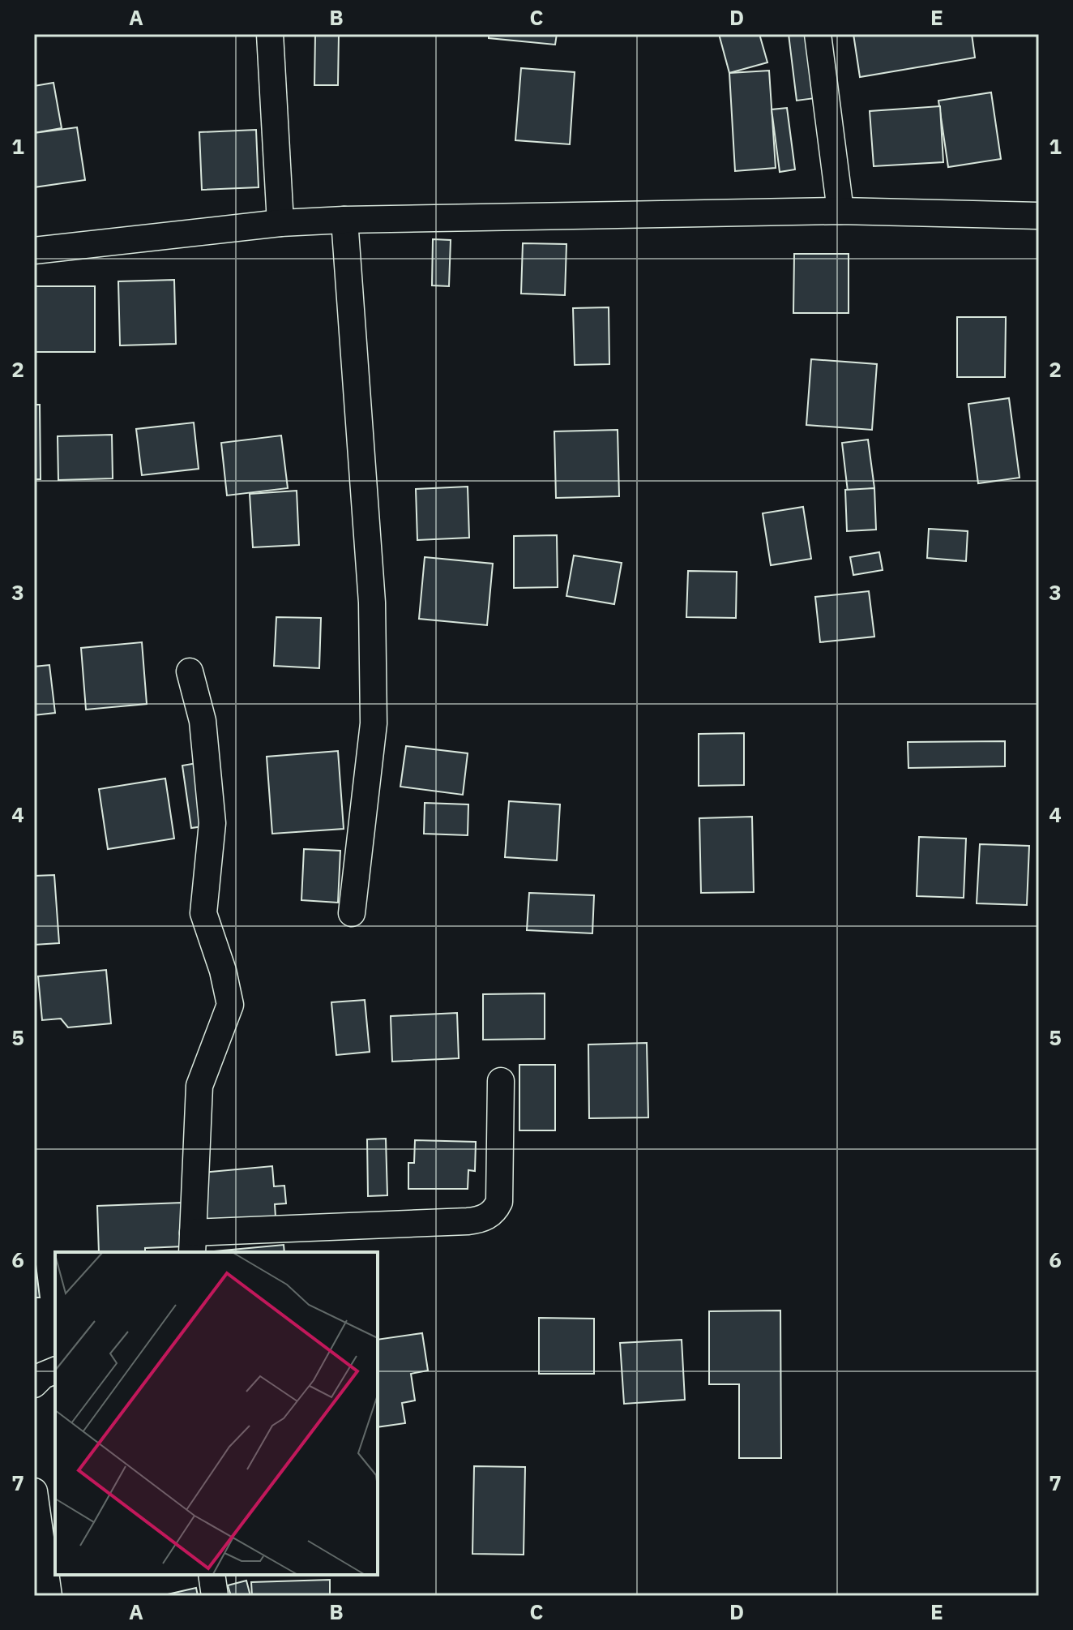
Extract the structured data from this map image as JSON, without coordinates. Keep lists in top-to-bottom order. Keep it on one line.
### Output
{"grid":{"columns":["A","B","C","D","E"],"rows":["1","2","3","4","5","6","7"]}}
